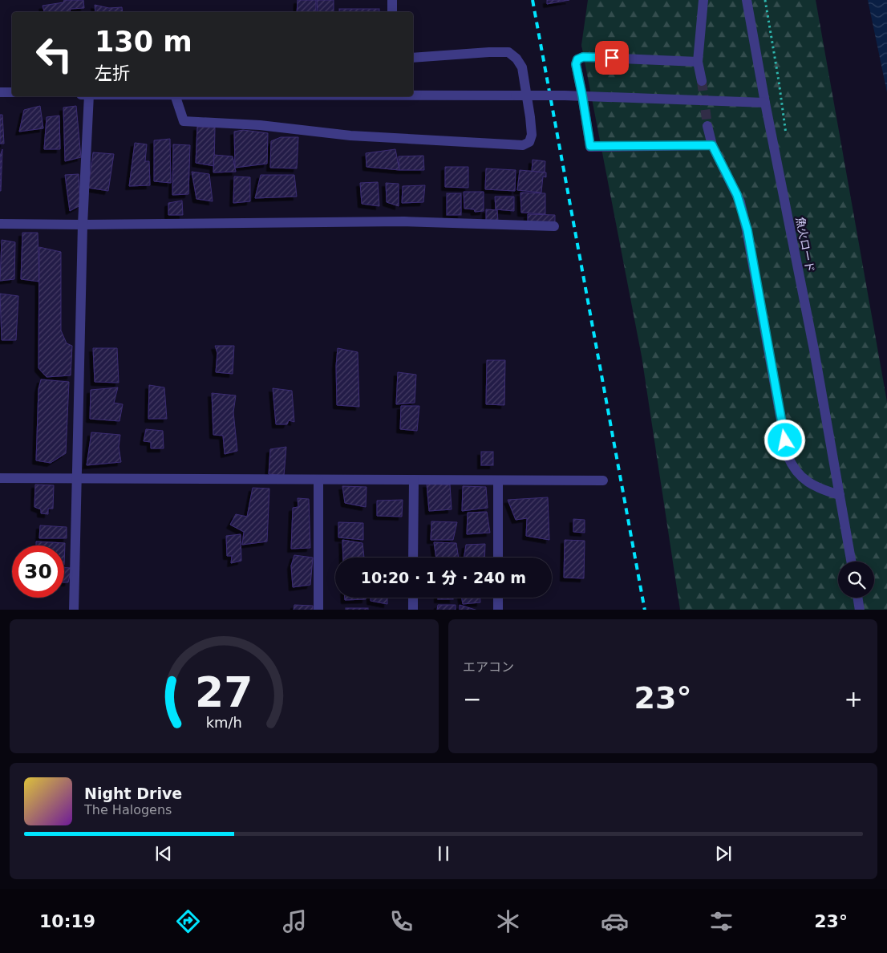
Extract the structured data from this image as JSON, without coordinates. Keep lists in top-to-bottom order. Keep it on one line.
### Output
{"streets":{"street":["魚火ロード"]},"page":{"turn":["130 m","左折"],"limit":"30","trip":"10:20 · 1 分 · 240 m","tile":"エアコン","heat":["−","23°","+"],"song":["Night Drive","The Halogens"],"tabs":["10:19","23°"],"gauge":["27","km/h"]}}
